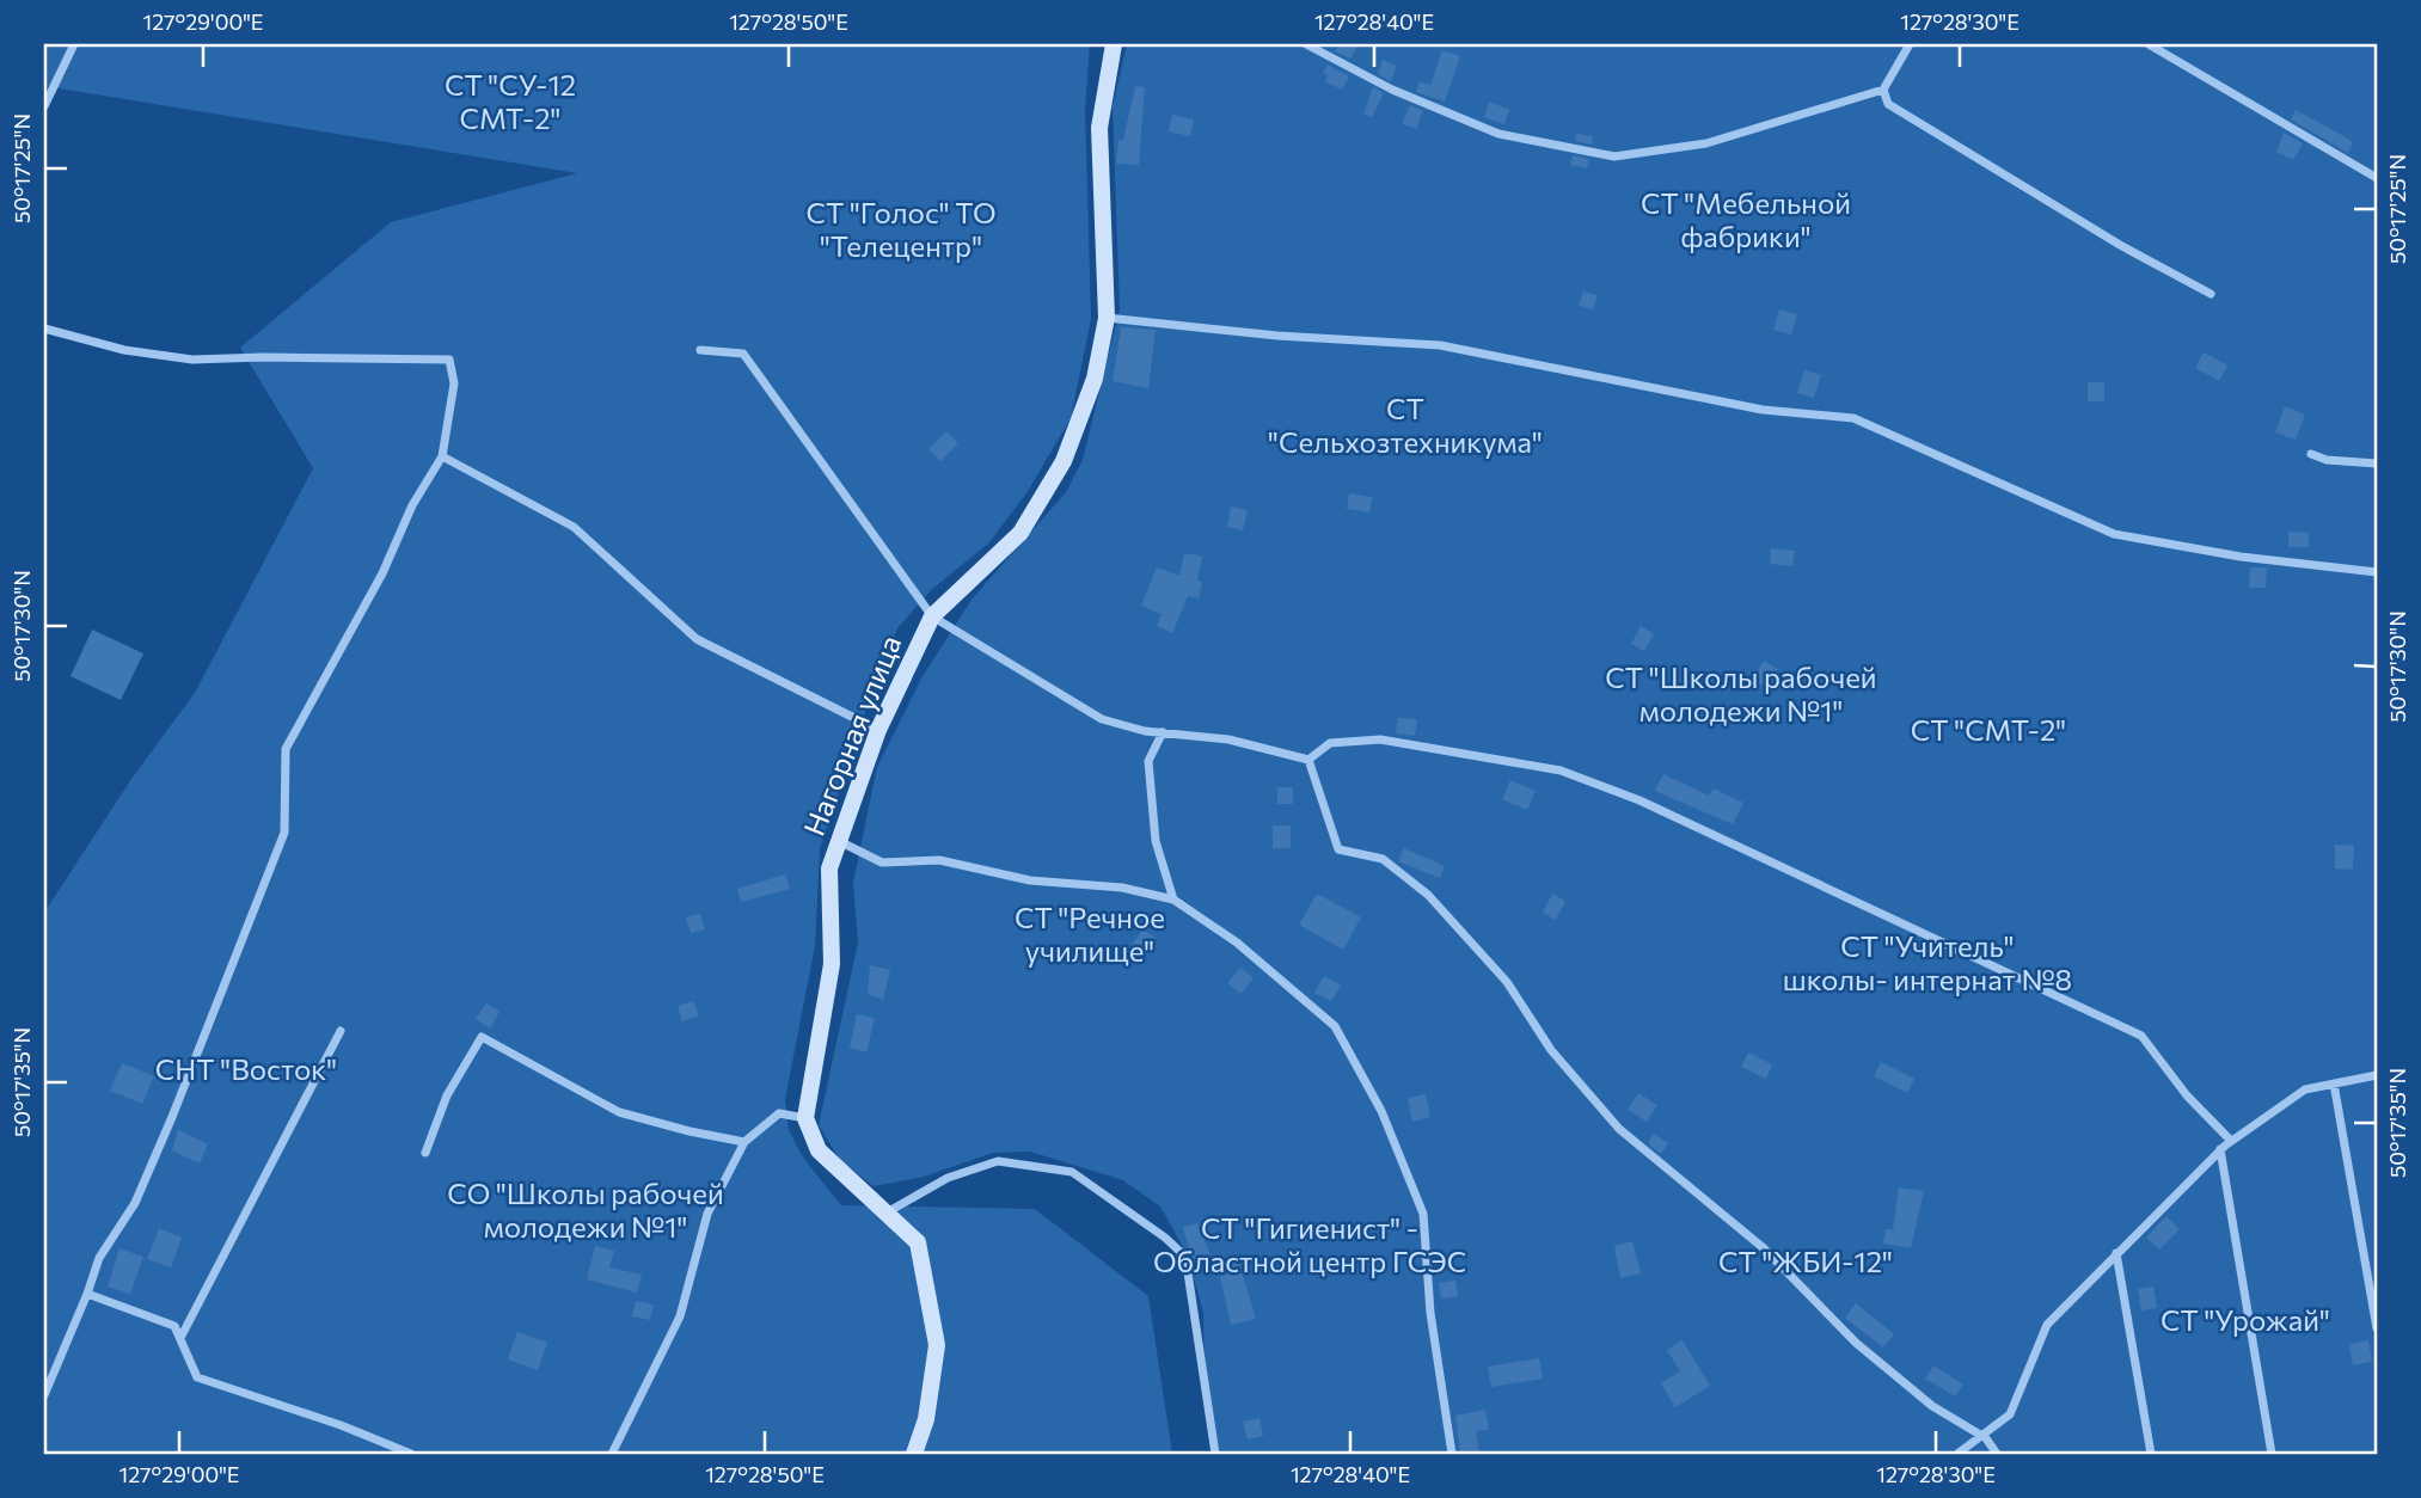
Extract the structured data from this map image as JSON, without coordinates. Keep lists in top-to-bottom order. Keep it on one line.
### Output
{"streets":{"street":["Нагорная улица"]},"parks":["СТ \"СУ-12 СМТ-2\"","СТ \"Мебельной фабрики\"","СТ \"Голос\" ТО \"Телецентр\"","СТ \"Сельхозтехникума\"","СТ \"Школы рабочей молодежи №1\"","СТ \"СМТ-2\"","СТ \"Речное училище\"","СТ \"Учитель\" школы- интернат №8","СНТ \"Восток\"","СО \"Школы рабочей молодежи №1\"","СТ \"Гигиенист\" - Областной центр ГСЭС","СТ \"ЖБИ-12\"","СТ \"Урожай\""],"coordinates":["127°29'00\"E","127°28'50\"E","127°28'40\"E","127°28'30\"E","50°17'25\"N","50°17'30\"N","50°17'35\"N"]}
